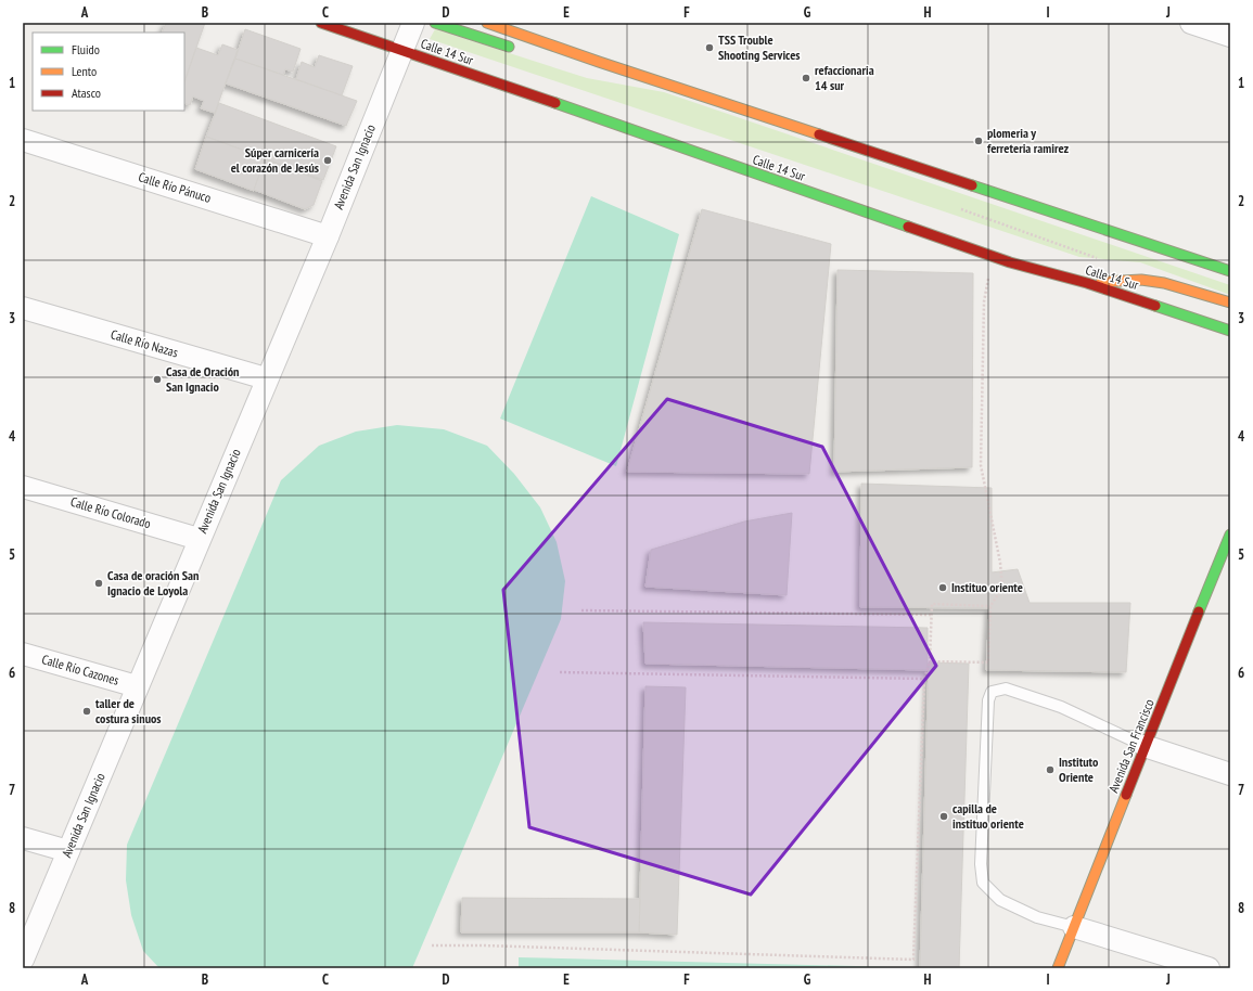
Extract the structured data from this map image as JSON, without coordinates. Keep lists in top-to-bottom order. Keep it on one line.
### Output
{"streets":{"main road":["Calle 14 Sur","Avenida San Francisco"],"street":["Avenida San Ignacio","Calle Río Pánuco","Calle Río Nazas","Calle Río Colorado","Calle Río Cazones"]},"crossings":[["Calle 14 Sur","Avenida San Ignacio"],["Avenida San Ignacio","Calle Río Pánuco"],["Avenida San Ignacio","Calle Río Nazas"],["Avenida San Ignacio","Calle Río Colorado"],["Avenida San Ignacio","Calle Río Cazones"]],"places":["TSS Trouble Shooting Services","refaccionaria 14 sur","plomeria y ferreteria ramirez","Súper carnicería el corazón de Jesús","Casa de Oración San Ignacio","Casa de oración San Ignacio de Loyola","Instituo oriente","taller de costura sinuos","Instituto Oriente","capilla de instituo oriente"],"legend":["Fluido","Lento","Atasco"],"grid":{"columns":["A","B","C","D","E","F","G","H","I","J"],"rows":["1","2","3","4","5","6","7","8"]}}
